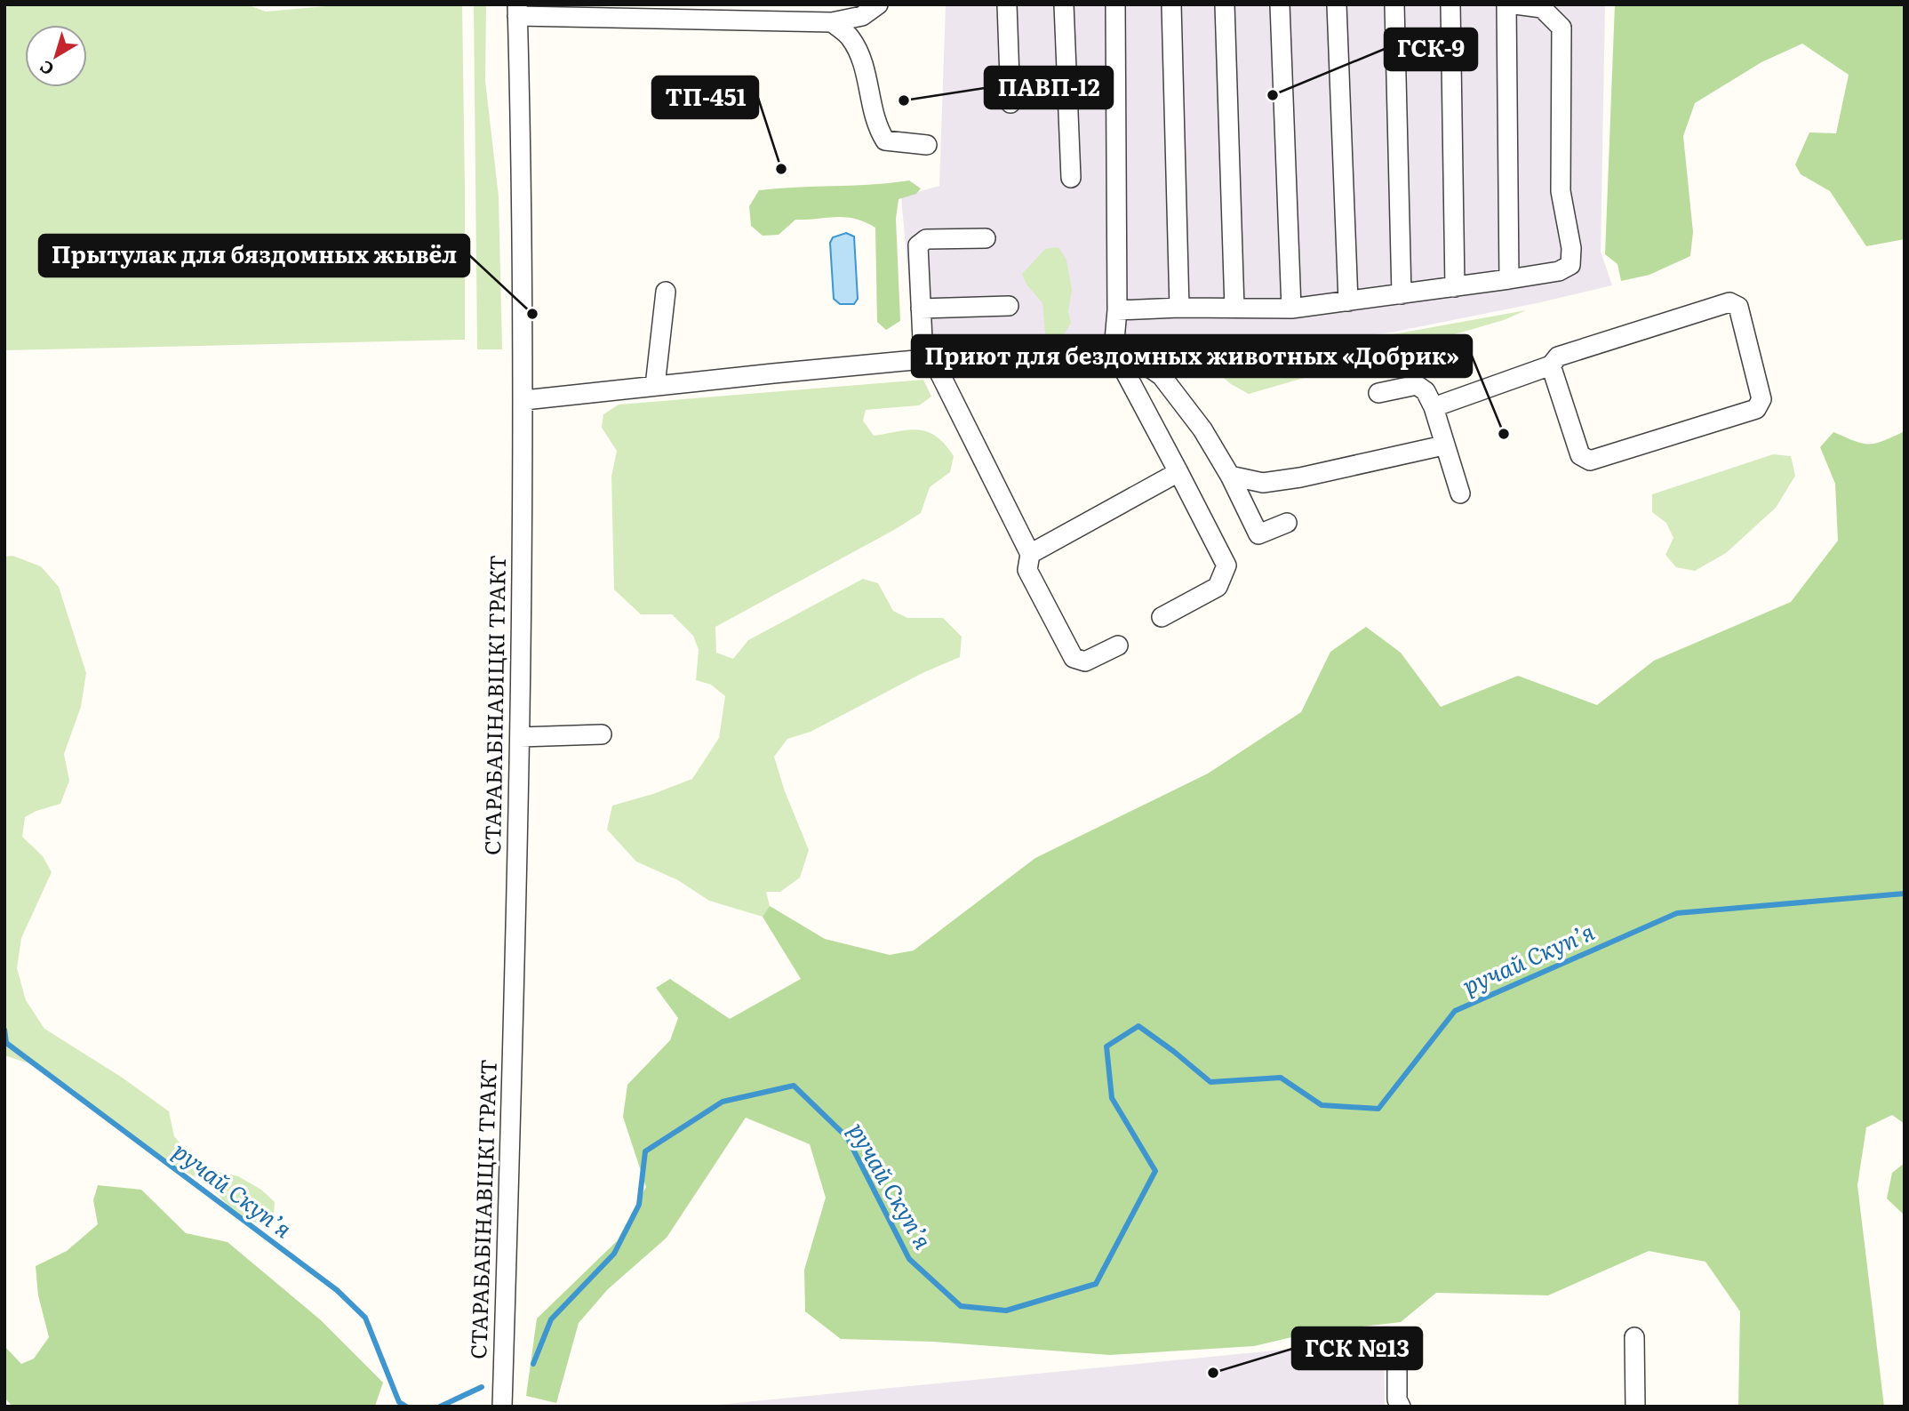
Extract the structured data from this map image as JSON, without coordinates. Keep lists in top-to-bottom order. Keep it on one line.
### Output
{"streets":{"street":["СТАРАБАБІНАВІЦКІ ТРАКТ"]},"water":["ручай Скупʼя"],"places":["ГСК-9","ПАВП-12","ТП-451","Прытулак для бяздомных жывёл","Приют для бездомных животных «Добрик»","ГСК №13"],"north":"bottom left"}
